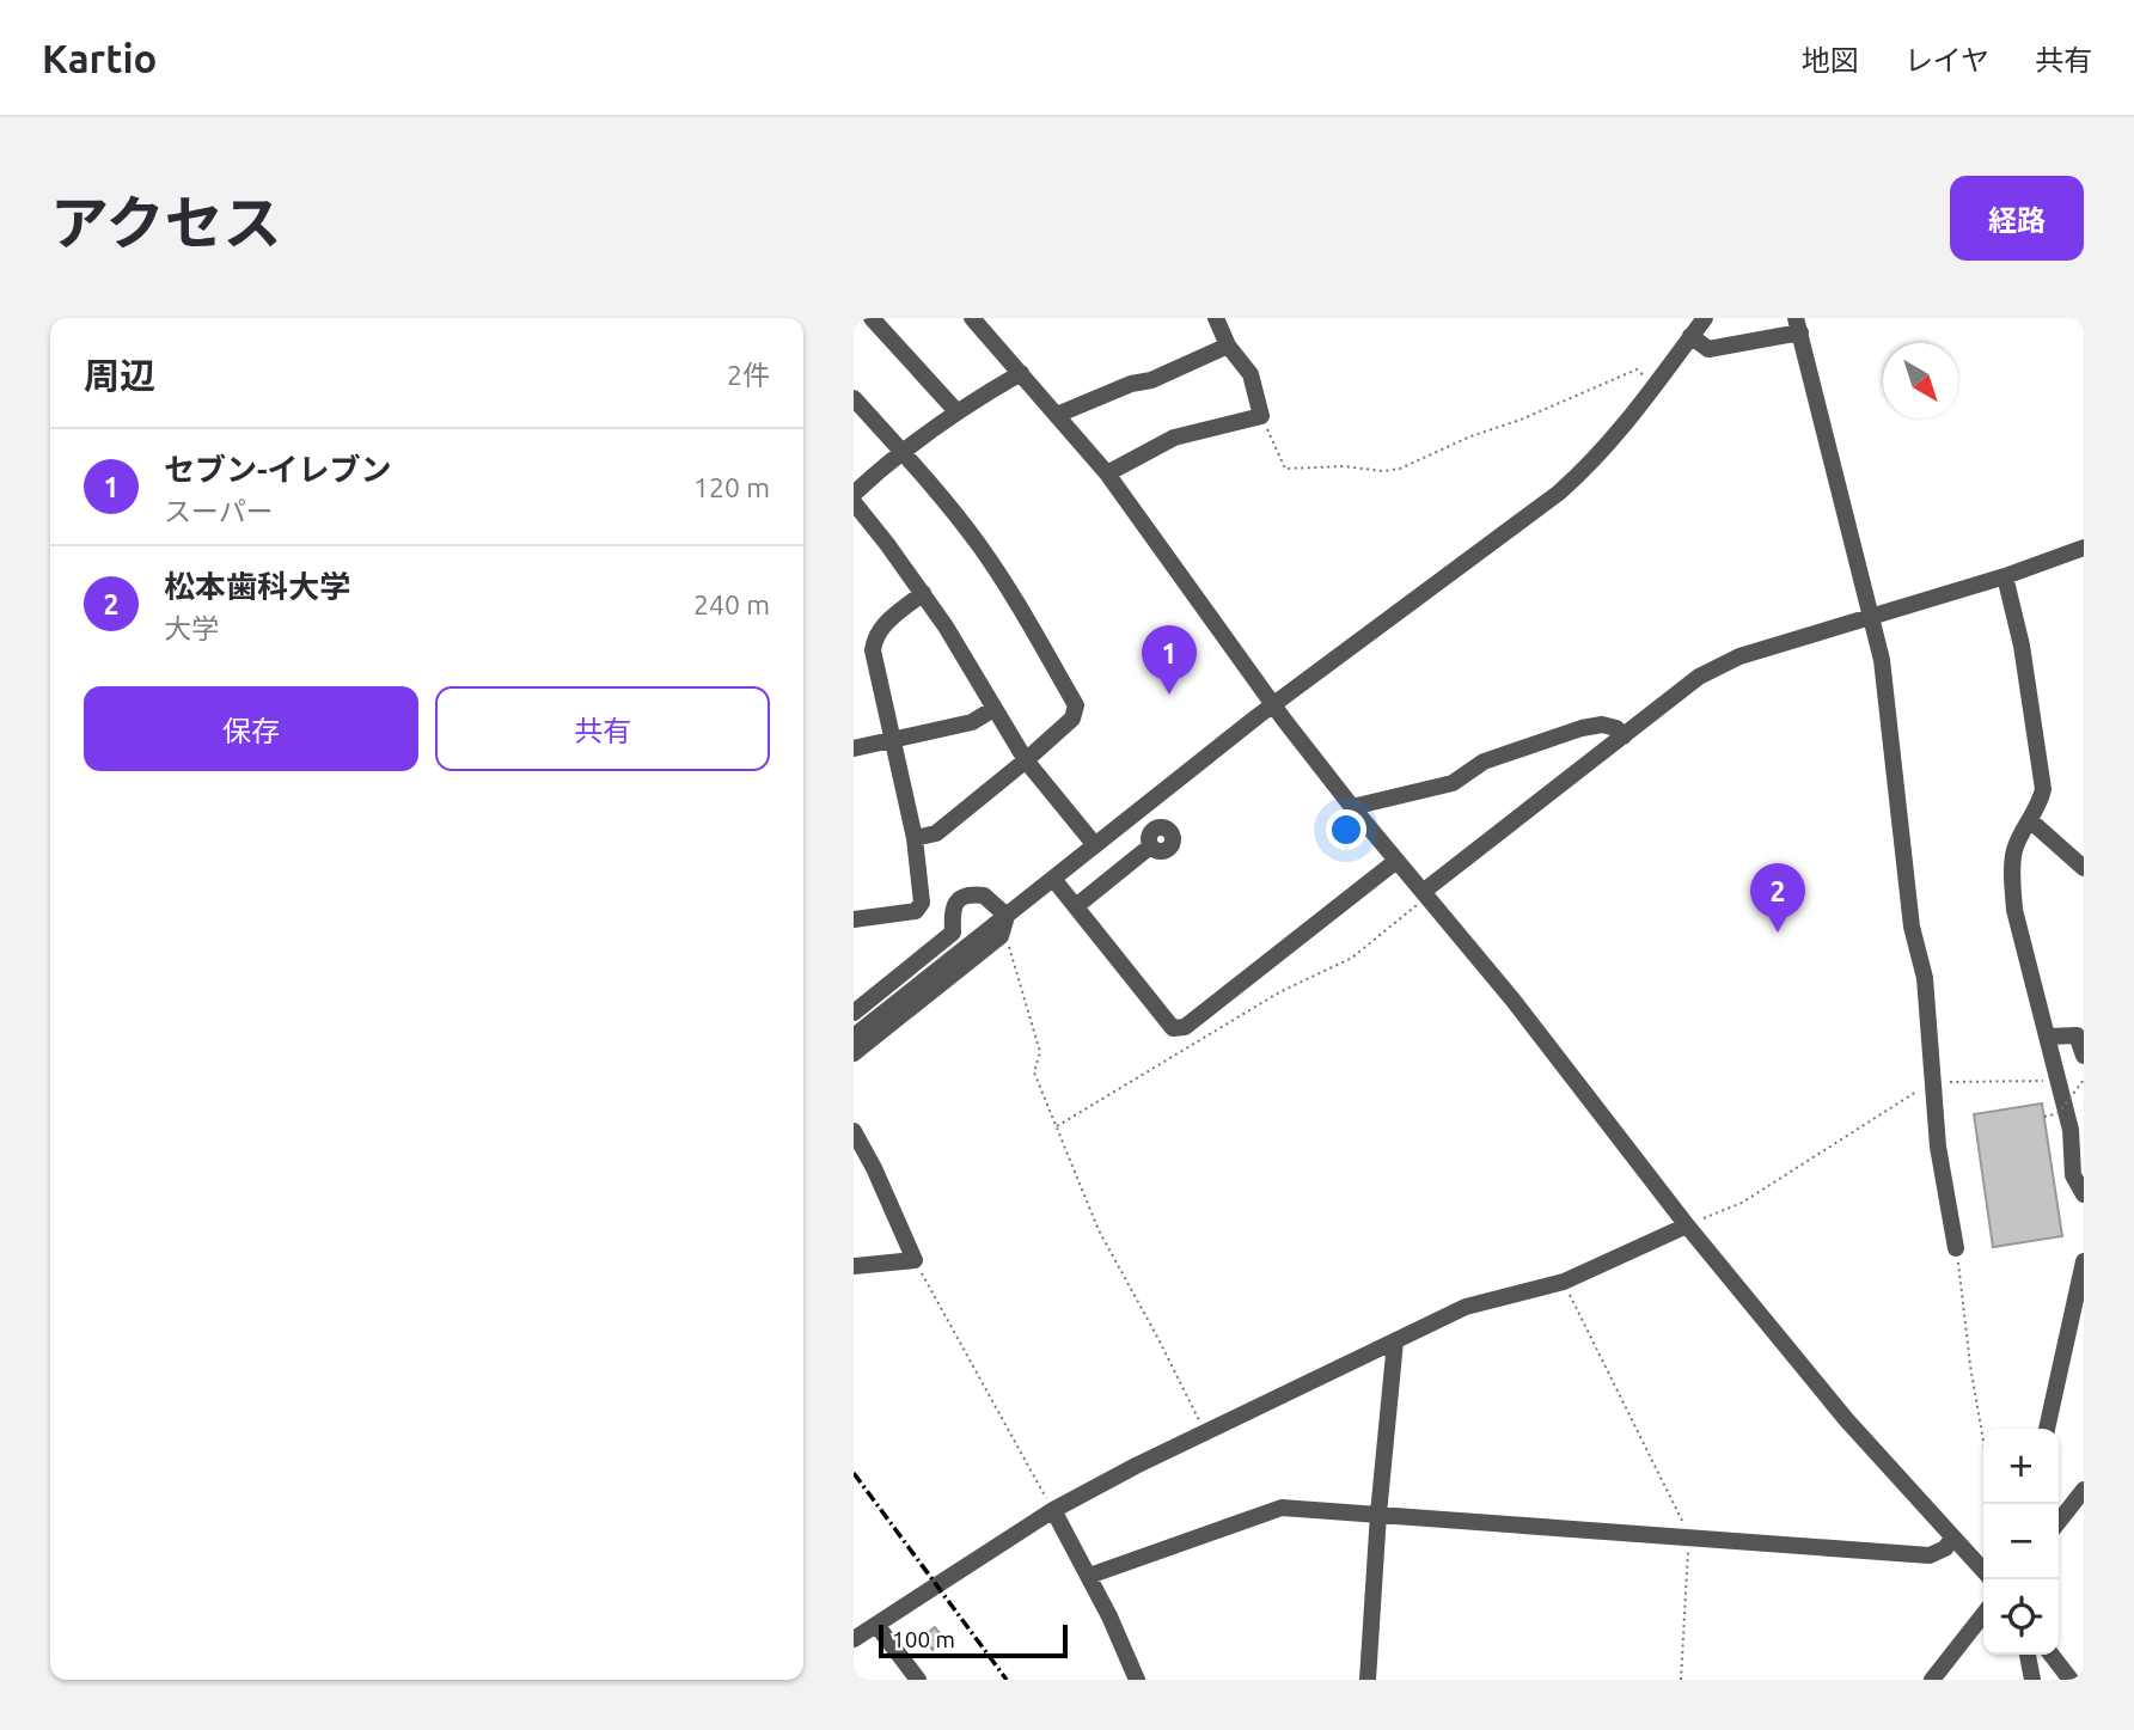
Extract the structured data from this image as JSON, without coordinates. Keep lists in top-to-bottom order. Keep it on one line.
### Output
{"scale_bar":"100 m","north":"bottom right","page":{"header":"Kartio","nav":["地図","レイヤ","共有"],"title":"アクセス","buttons":["経路",["保存","共有"]],"heading":["周辺","2件"],"list":[{"mark":"1","name":"セブン-イレブン","note":"スーパー","value":"120 m"},{"mark":"2","name":"松本歯科大学","note":"大学","value":"240 m"}],"pins":["1","2"],"map_buttons":["+","−"],"scale":"100 m"}}
